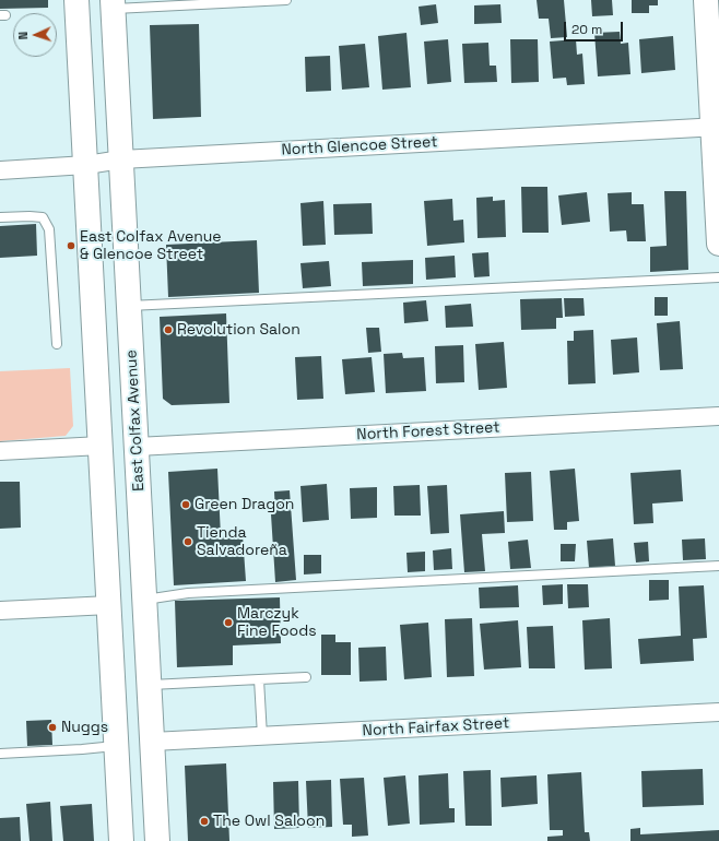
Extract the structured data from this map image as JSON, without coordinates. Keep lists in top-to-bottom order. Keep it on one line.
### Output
{"streets":{"main road":["East Colfax Avenue"],"street":["North Glencoe Street","North Forest Street","North Fairfax Street"]},"crossings":[["North Glencoe Street","East Colfax Avenue"],["East Colfax Avenue","North Forest Street"],["East Colfax Avenue","North Fairfax Street"]],"places":["East Colfax Avenue & Glencoe Street","Revolution Salon","Green Dragon","Tienda Salvadoreña","Marczyk Fine Foods","Nuggs","The Owl Saloon"],"scale_bar":"20 m","north":"left"}
